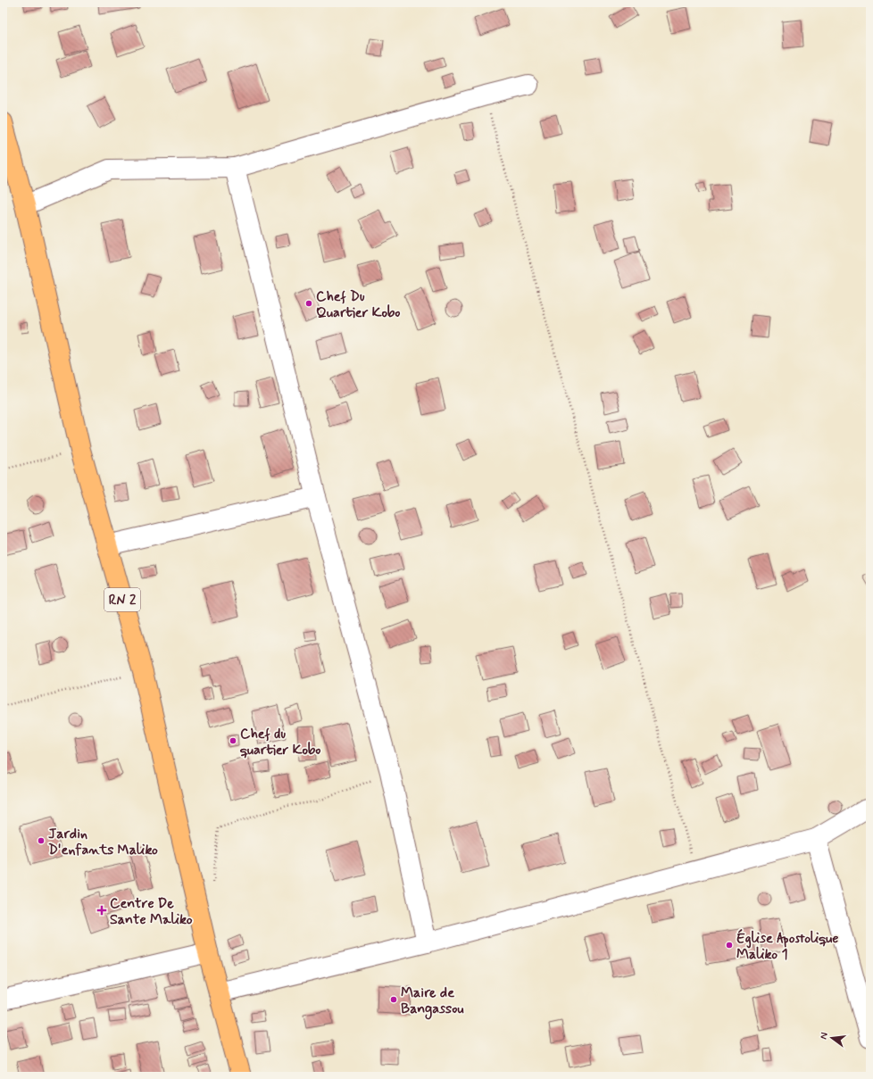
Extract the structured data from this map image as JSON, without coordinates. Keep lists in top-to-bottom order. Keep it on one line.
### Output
{"streets":{"main road":["RN 2"]},"places":{"other":["Chef Du Quartier Kobo","Chef du quartier Kobo","Jardin D'enfants Maliko","Église Apostolique Maliko 1","Maire de Bangassou"],"health":["Centre De Sante Maliko"]},"north":"left"}
